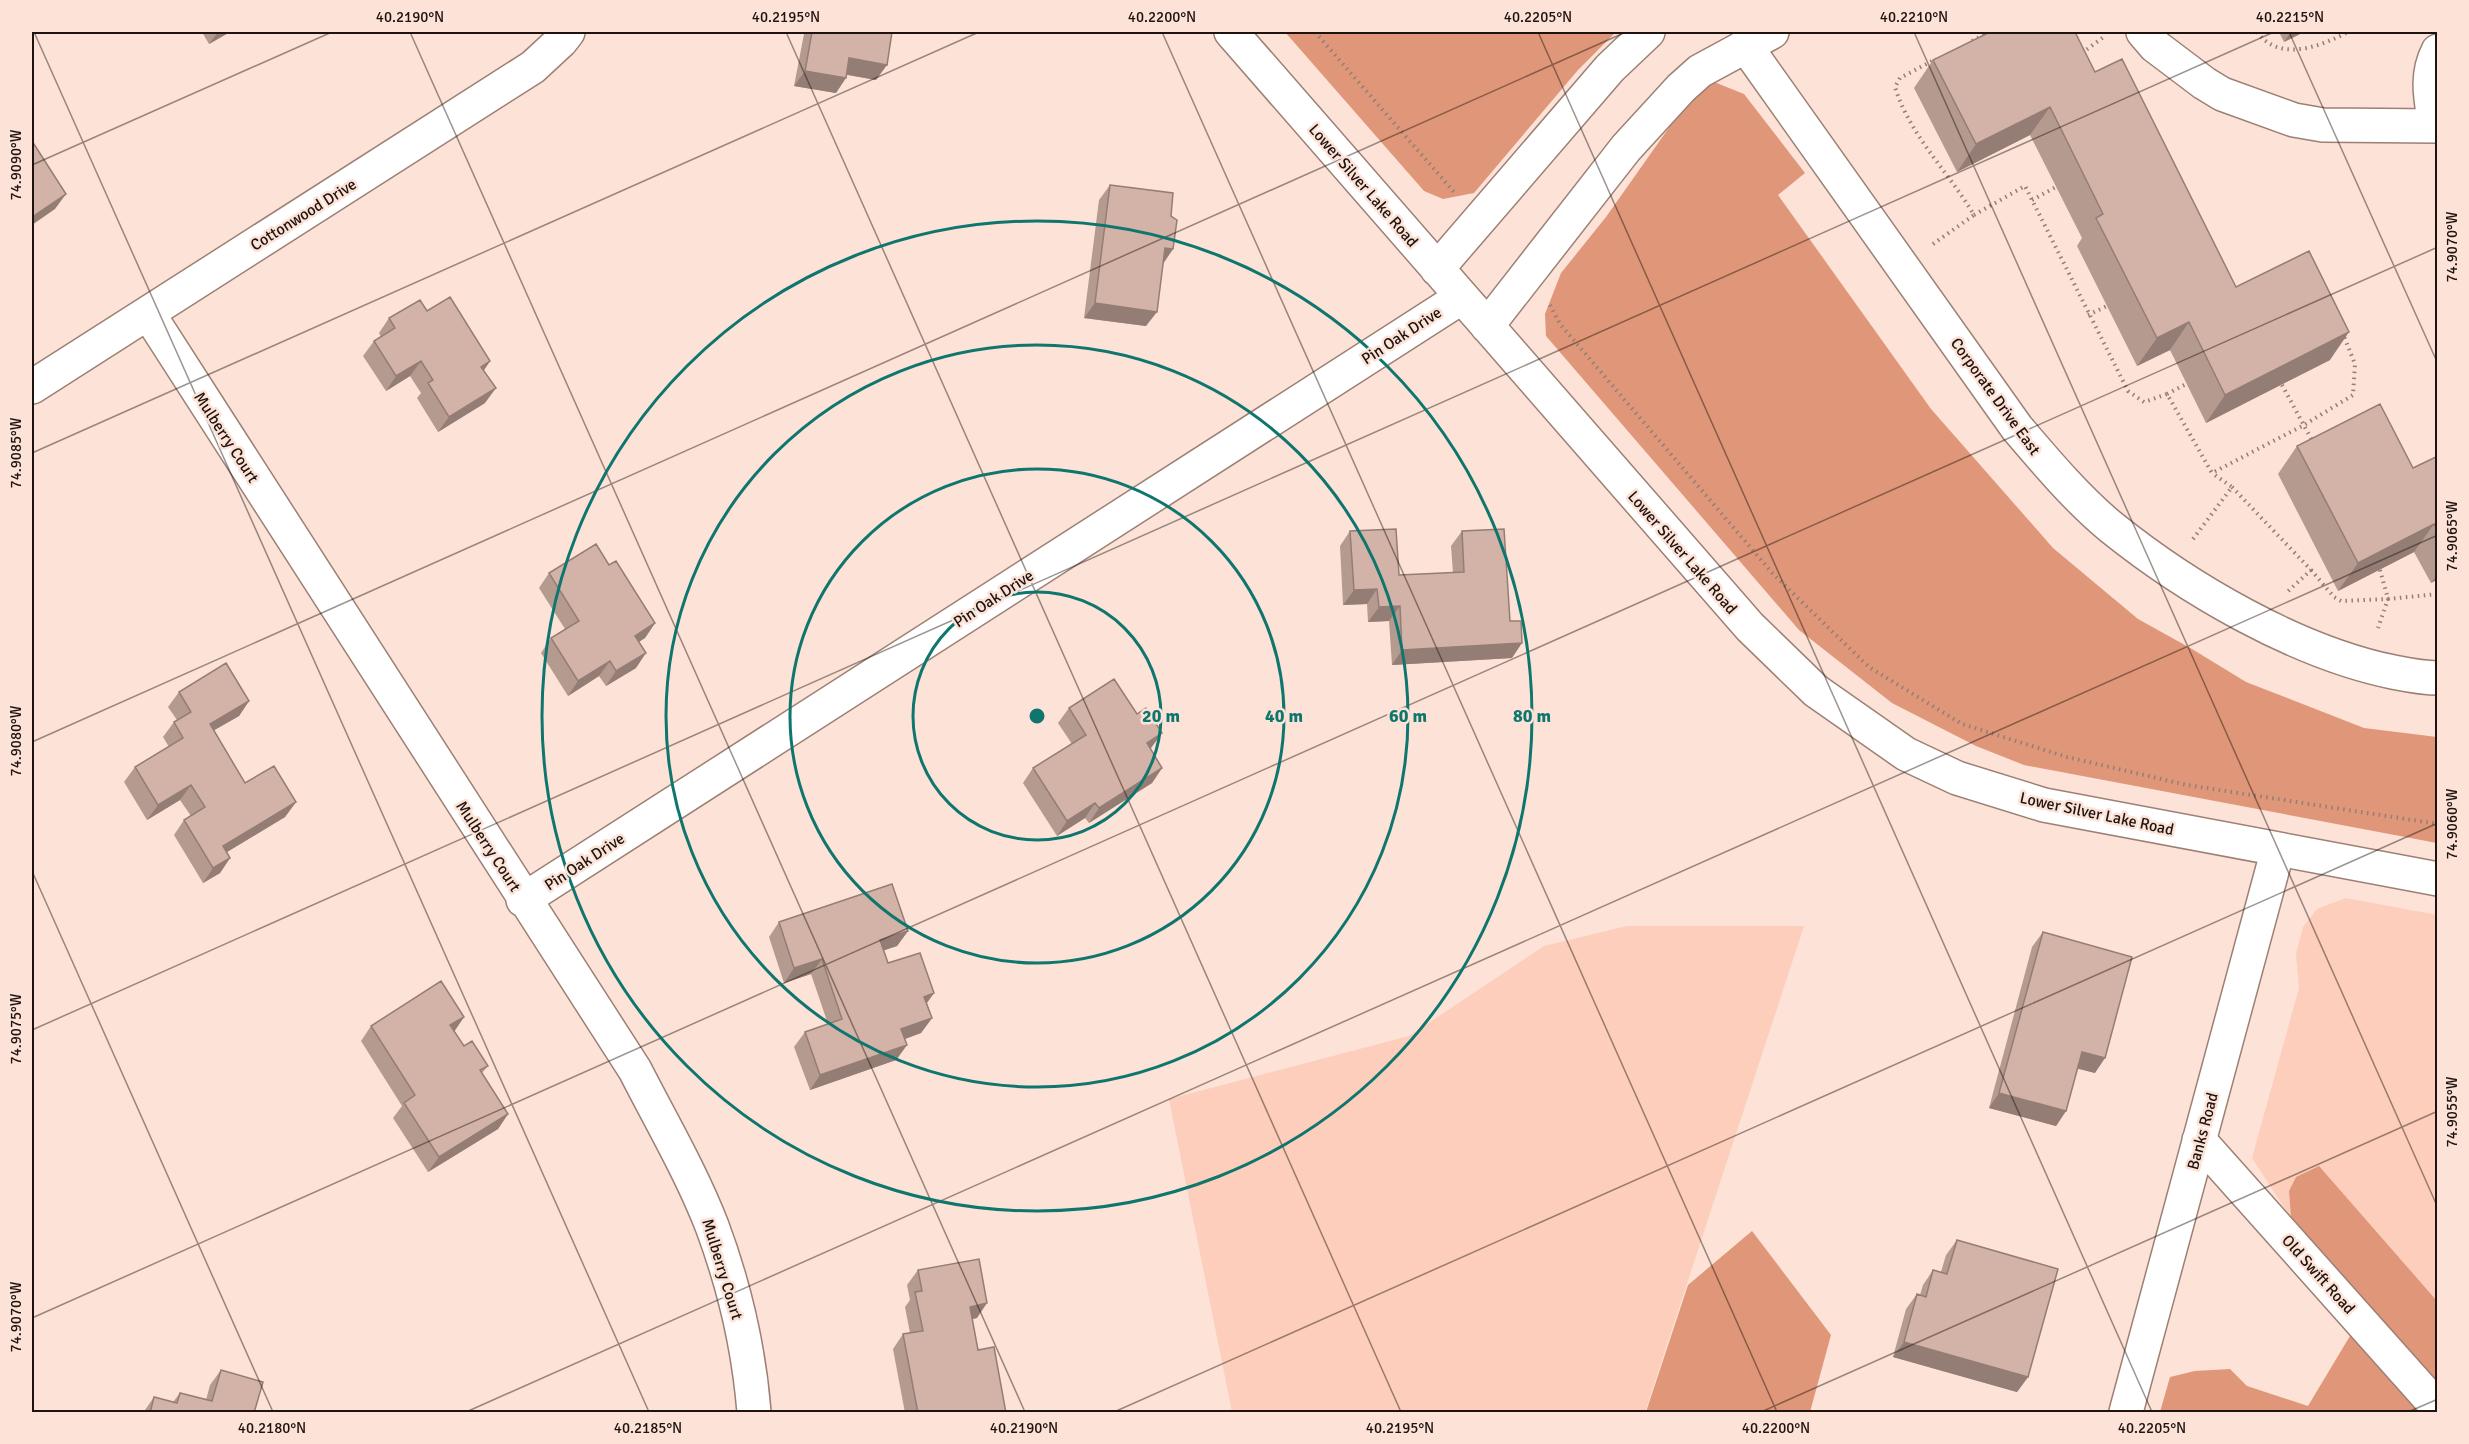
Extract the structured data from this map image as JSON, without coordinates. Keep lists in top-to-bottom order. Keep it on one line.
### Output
{"streets":{"street":["Lower Silver Lake Road","Cottonwood Drive","Pin Oak Drive","Corporate Drive East","Mulberry Court","Banks Road","Old Swift Road"]},"crossings":[["Lower Silver Lake Road","Pin Oak Drive"],["Lower Silver Lake Road","Banks Road"],["Cottonwood Drive","Mulberry Court"],["Pin Oak Drive","Mulberry Court"],["Banks Road","Old Swift Road"]],"coordinates":["40.2190°N","40.2195°N","40.2200°N","40.2205°N","40.2210°N","40.2215°N","74.9090°W","74.9070°W","74.9085°W","74.9065°W","74.9080°W","74.9060°W","74.9075°W","74.9055°W","40.2180°N","40.2185°N"],"rings":["20 m","40 m","60 m","80 m"]}
